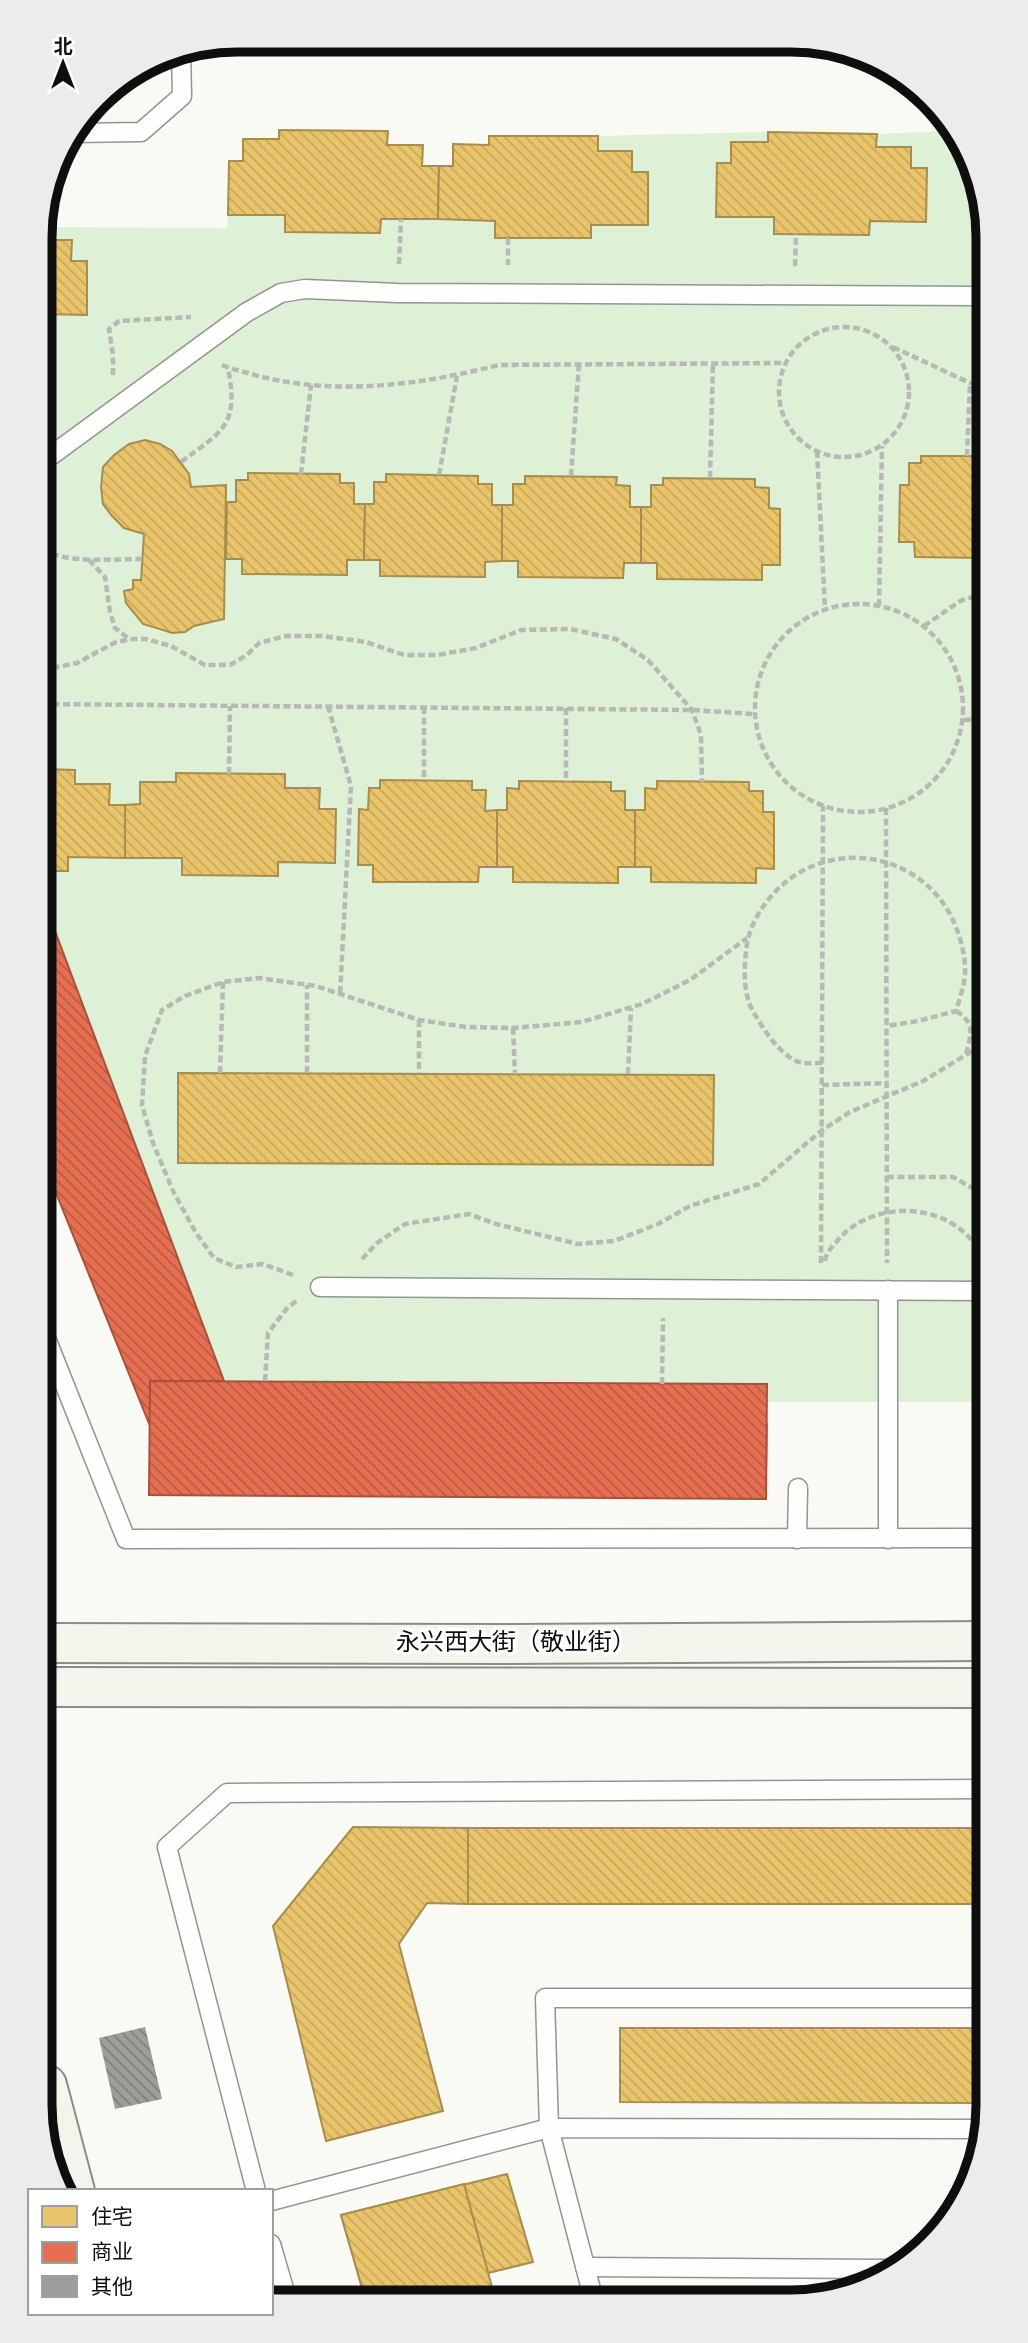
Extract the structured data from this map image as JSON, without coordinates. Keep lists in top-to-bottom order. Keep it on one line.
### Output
{"streets":{"main road":["永兴西大街（敬业街）"]},"legend":["住宅","商业","其他"],"north":"top"}
